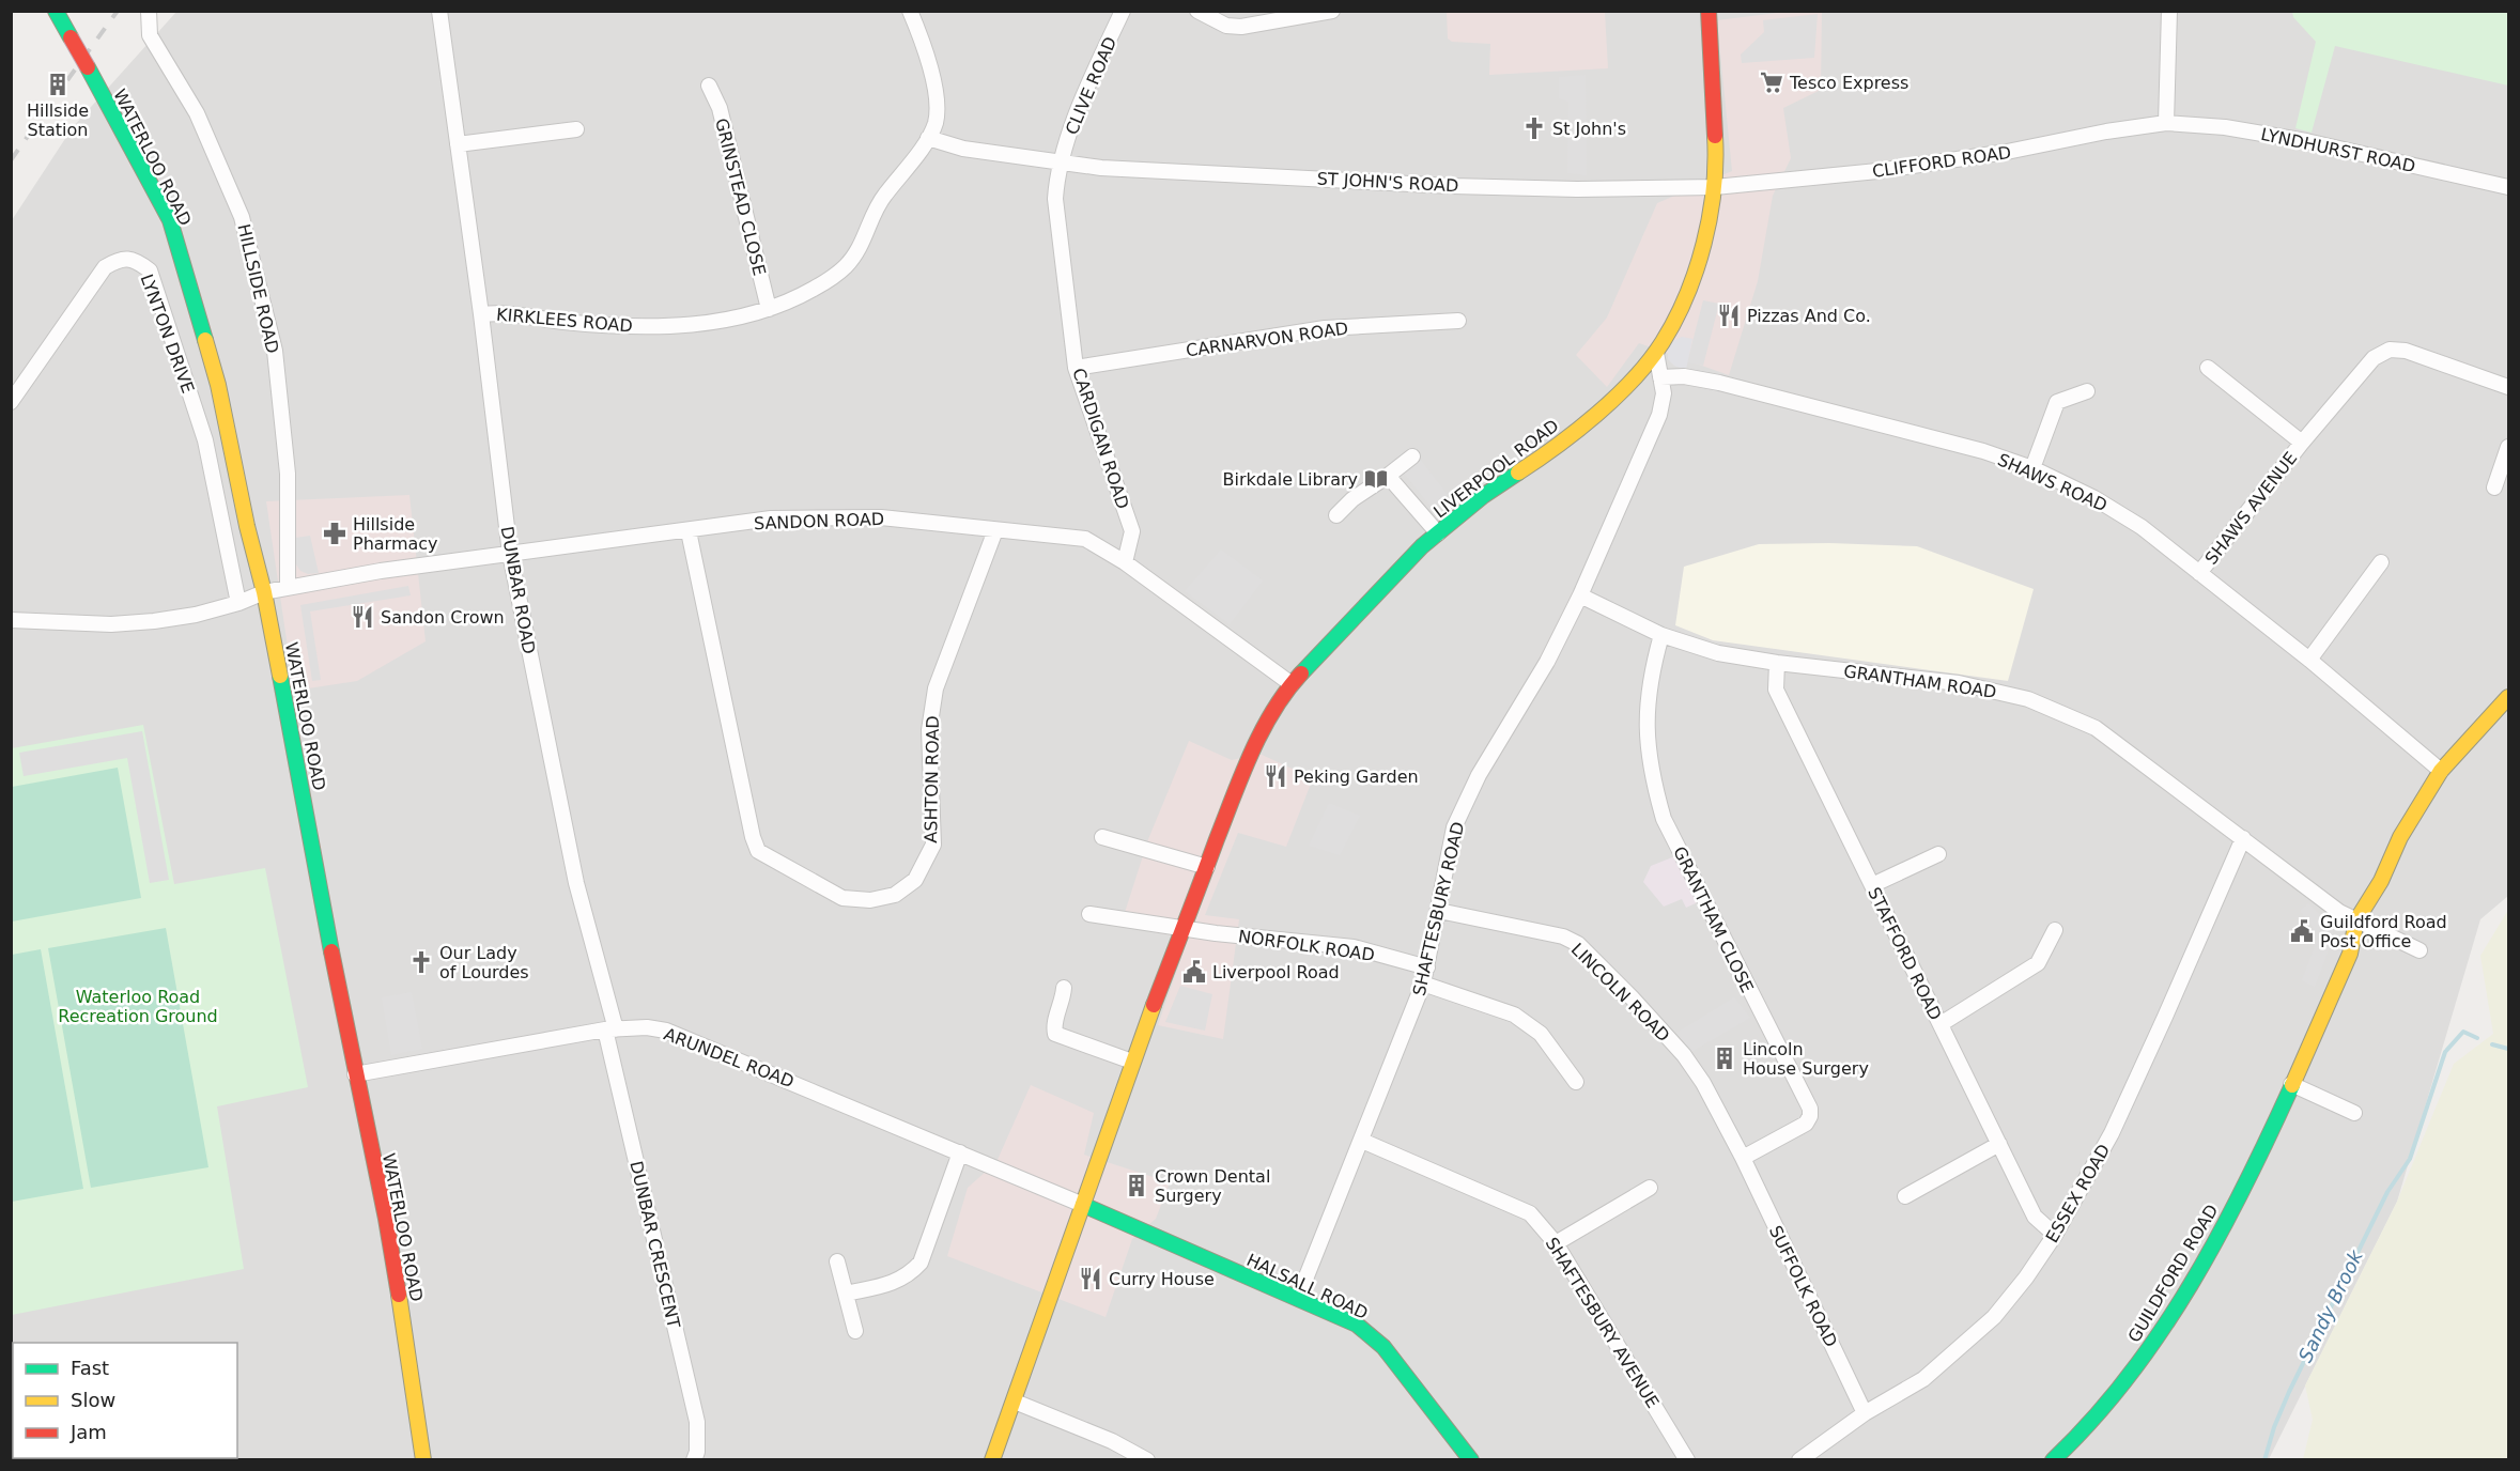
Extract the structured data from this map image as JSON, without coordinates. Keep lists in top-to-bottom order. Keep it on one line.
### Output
{"streets":{"main road":["WATERLOO ROAD","LIVERPOOL ROAD","GUILDFORD ROAD","HALSALL ROAD"],"street":["CLIVE ROAD","LYNDHURST ROAD","CLIFFORD ROAD","ST JOHN'S ROAD","GRINSTEAD CLOSE","HILLSIDE ROAD","KIRKLEES ROAD","LYNTON DRIVE","CARNARVON ROAD","CARDIGAN ROAD","SHAWS ROAD","SHAWS AVENUE","SANDON ROAD","DUNBAR ROAD","GRANTHAM ROAD","ASHTON ROAD","SHAFTESBURY ROAD","GRANTHAM CLOSE","NORFOLK ROAD","STAFFORD ROAD","LINCOLN ROAD","ARUNDEL ROAD","ESSEX ROAD","DUNBAR CRESCENT","SUFFOLK ROAD","SHAFTESBURY AVENUE"]},"crossings":[["CLIVE ROAD","ST JOHN'S ROAD"],["CLIVE ROAD","CARDIGAN ROAD"],["LYNDHURST ROAD","CLIFFORD ROAD"],["WATERLOO ROAD","SANDON ROAD"],["WATERLOO ROAD","ARUNDEL ROAD"],["CLIFFORD ROAD","ST JOHN'S ROAD"],["CLIFFORD ROAD","LIVERPOOL ROAD"],["ST JOHN'S ROAD","CARDIGAN ROAD"],["ST JOHN'S ROAD","LIVERPOOL ROAD"],["GRINSTEAD CLOSE","KIRKLEES ROAD"],["HILLSIDE ROAD","SANDON ROAD"],["KIRKLEES ROAD","DUNBAR ROAD"],["LYNTON DRIVE","SANDON ROAD"],["CARNARVON ROAD","CARDIGAN ROAD"],["CARDIGAN ROAD","SANDON ROAD"],["LIVERPOOL ROAD","SANDON ROAD"],["LIVERPOOL ROAD","SHAFTESBURY ROAD"],["LIVERPOOL ROAD","NORFOLK ROAD"],["LIVERPOOL ROAD","ARUNDEL ROAD"],["LIVERPOOL ROAD","HALSALL ROAD"],["SHAWS ROAD","SHAWS AVENUE"],["SHAWS ROAD","SHAFTESBURY ROAD"],["SHAWS ROAD","GUILDFORD ROAD"],["SANDON ROAD","DUNBAR ROAD"],["SANDON ROAD","ASHTON ROAD"],["DUNBAR ROAD","ARUNDEL ROAD"],["DUNBAR ROAD","DUNBAR CRESCENT"],["GRANTHAM ROAD","SHAFTESBURY ROAD"],["GRANTHAM ROAD","GRANTHAM CLOSE"],["GRANTHAM ROAD","STAFFORD ROAD"],["GRANTHAM ROAD","ESSEX ROAD"],["GRANTHAM ROAD","GUILDFORD ROAD"],["SHAFTESBURY ROAD","NORFOLK ROAD"],["SHAFTESBURY ROAD","LINCOLN ROAD"],["SHAFTESBURY ROAD","HALSALL ROAD"],["SHAFTESBURY ROAD","SHAFTESBURY AVENUE"],["GRANTHAM CLOSE","LINCOLN ROAD"],["GRANTHAM CLOSE","SUFFOLK ROAD"],["STAFFORD ROAD","ESSEX ROAD"],["LINCOLN ROAD","SUFFOLK ROAD"],["ARUNDEL ROAD","DUNBAR CRESCENT"],["ARUNDEL ROAD","HALSALL ROAD"],["ESSEX ROAD","SUFFOLK ROAD"]],"water":["Sandy Brook"],"parks":["Waterloo Road Recreation Ground"],"places":{"supermarket":["Tesco Express"],"building":["Hillside Station","Lincoln House Surgery","Crown Dental Surgery"],"church":["St John's","Our Lady of Lourdes"],"restaurant":["Pizzas And Co.","Sandon Crown","Peking Garden","Curry House"],"library":["Birkdale Library"],"pharmacy":["Hillside Pharmacy"],"public building":["Guildford Road Post Office","Liverpool Road"]},"legend":["Fast","Slow","Jam"]}
